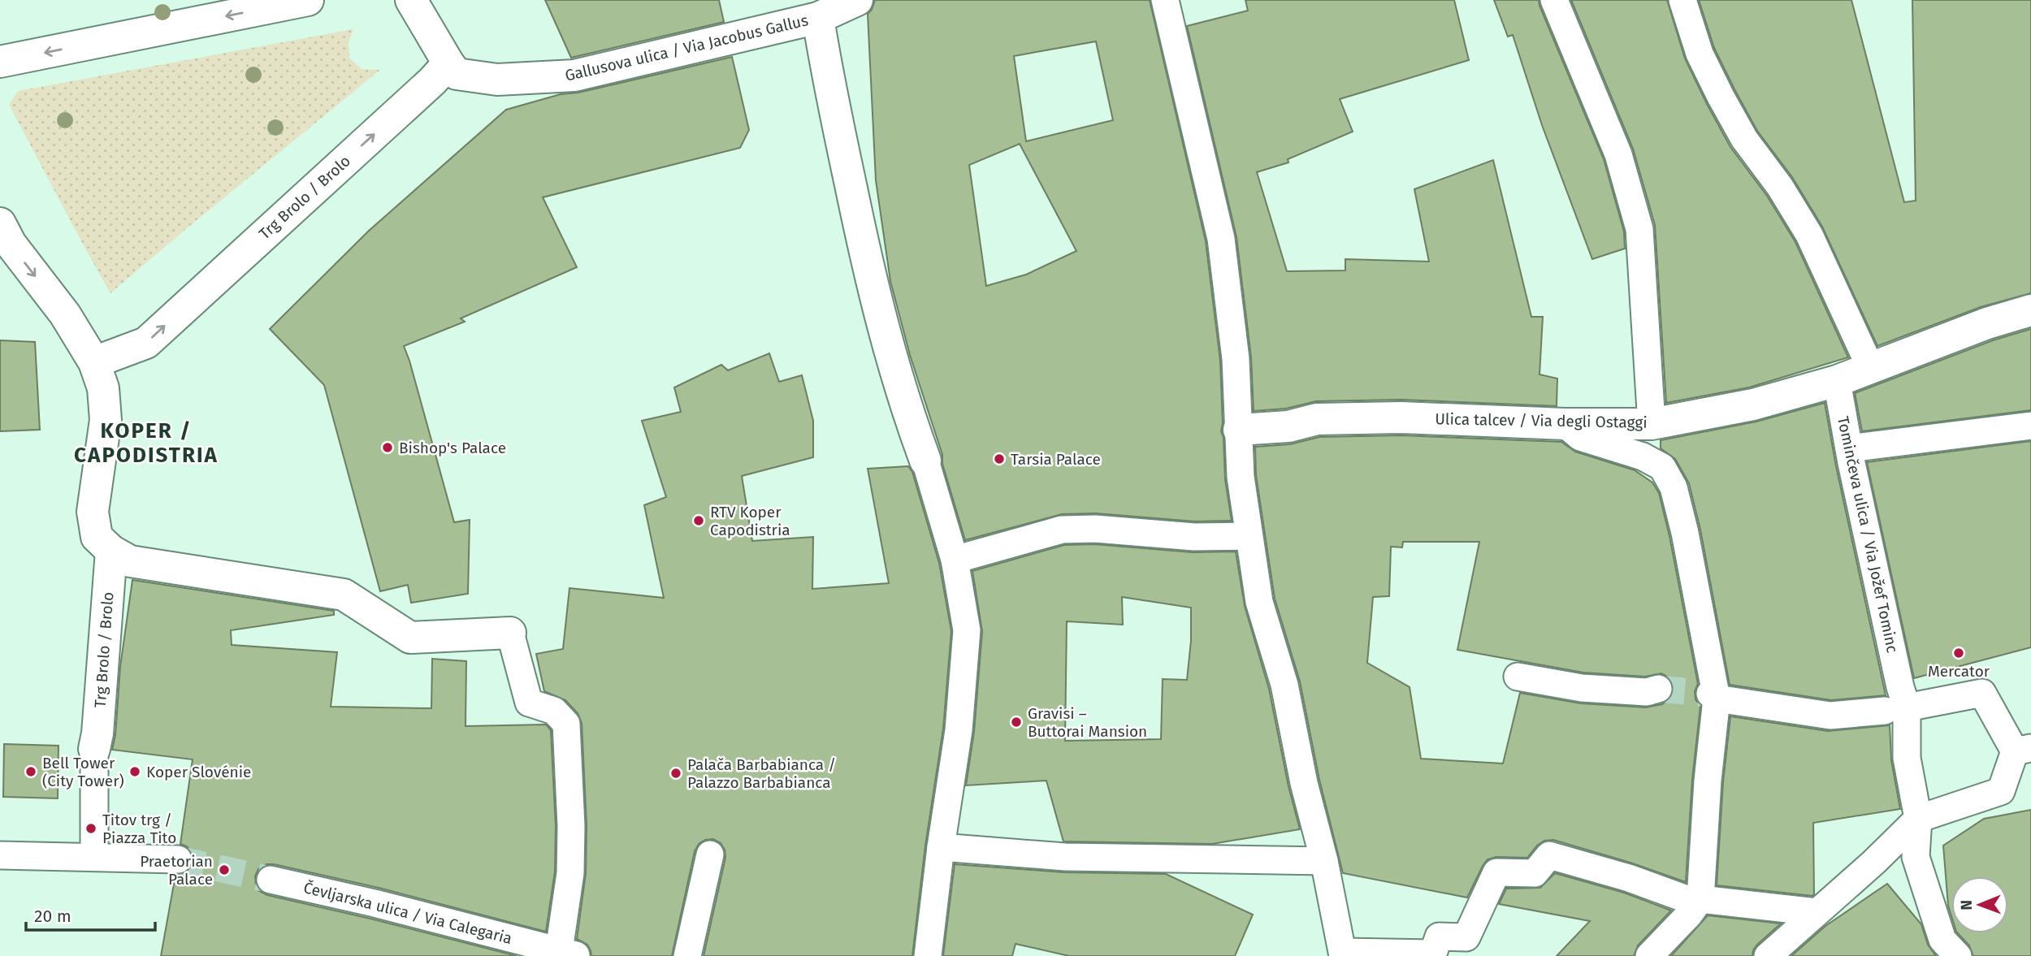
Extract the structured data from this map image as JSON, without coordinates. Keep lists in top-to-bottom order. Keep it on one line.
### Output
{"streets":{"street":["Gallusova ulica / Via Jacobus Gallus","Trg Brolo / Brolo","Ulica talcev / Via degli Ostaggi","Tominčeva ulica / Via Jožef Tominc","Čevljarska ulica / Via Calegaria"]},"crossings":[["Gallusova ulica / Via Jacobus Gallus","Trg Brolo / Brolo"],["Ulica talcev / Via degli Ostaggi","Tominčeva ulica / Via Jožef Tominc"]],"one_way":["Trg Brolo / Brolo"],"districts":["KOPER / CAPODISTRIA"],"places":["Bishop's Palace","Tarsia Palace","RTV Koper Capodistria","Mercator","Gravisi – Buttorai Mansion","Bell Tower (City Tower)","Koper Slovénie","Palača Barbabianca / Palazzo Barbabianca","Titov trg / Piazza Tito","Praetorian Palace"],"scale_bar":"20 m","north":"left"}
